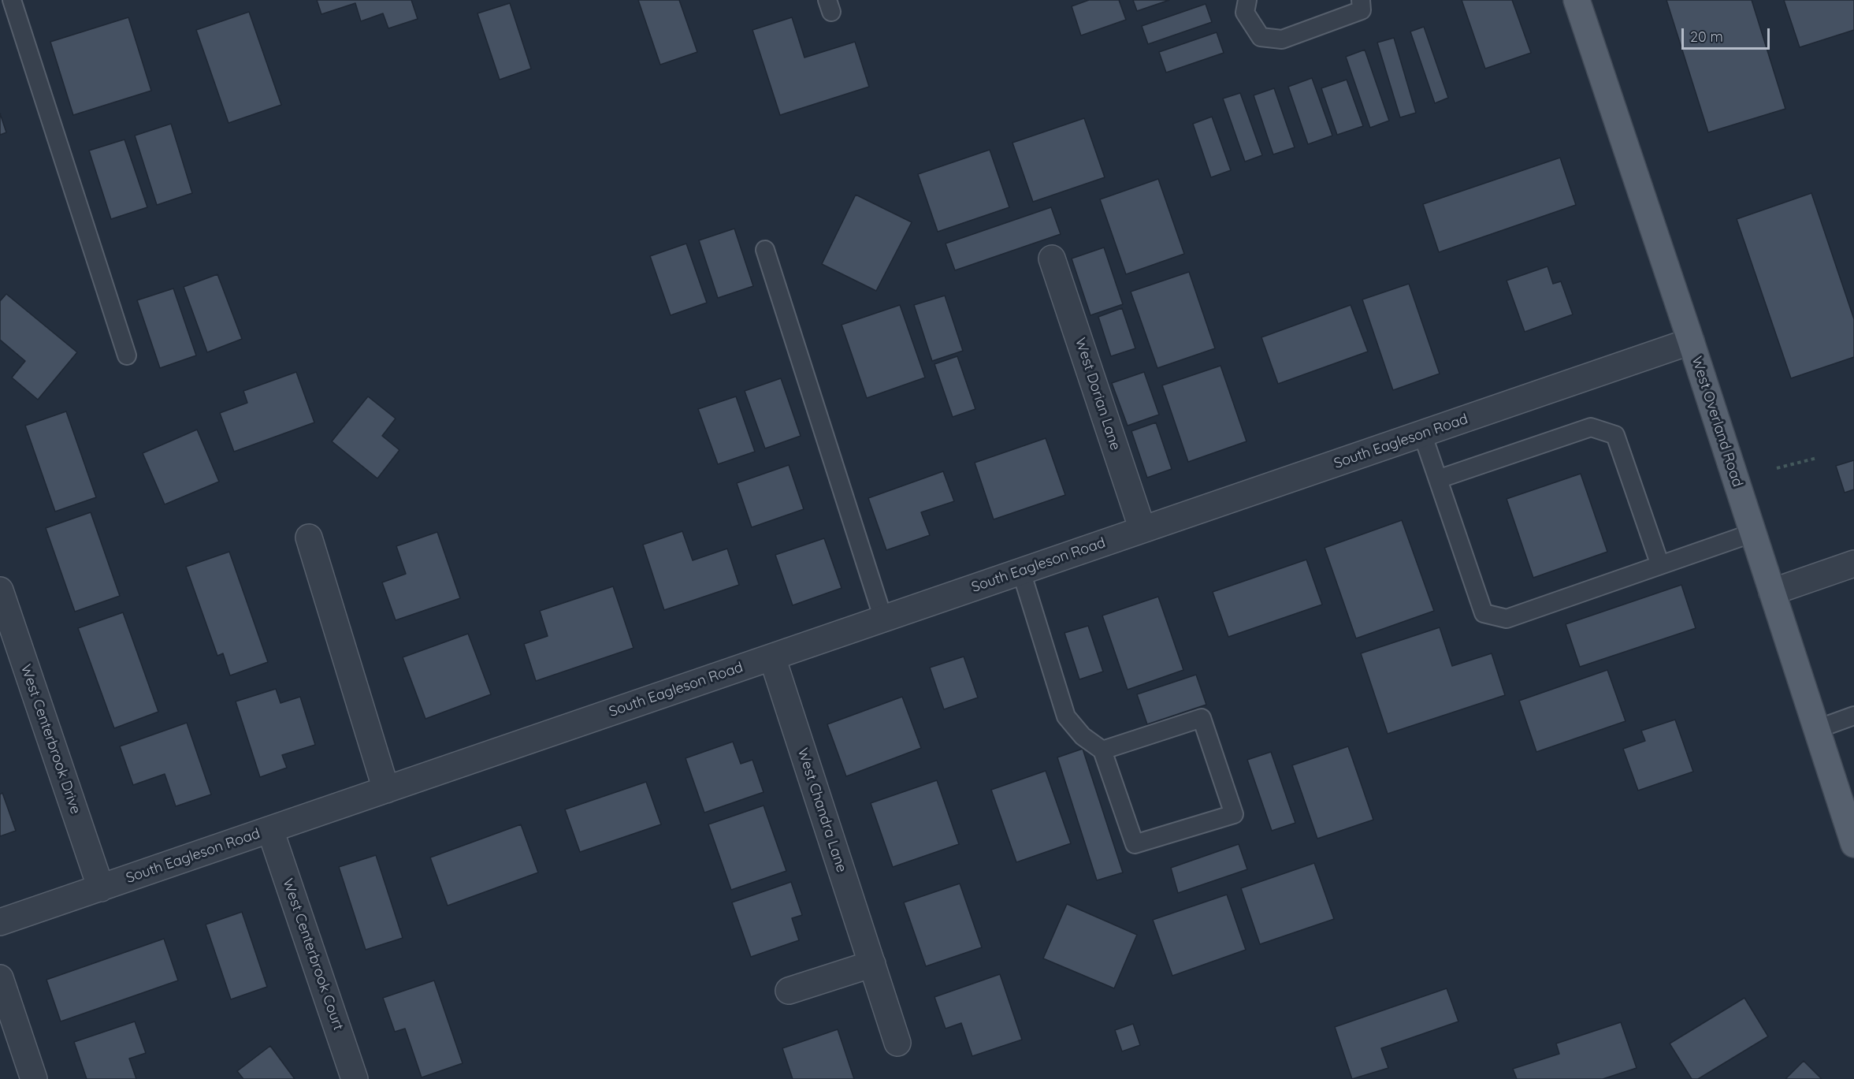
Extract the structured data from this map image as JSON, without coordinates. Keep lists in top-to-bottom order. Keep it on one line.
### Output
{"streets":{"main road":["West Overland Road"],"street":["West Dorian Lane","South Eagleson Road","West Centerbrook Drive","West Chandra Lane","West Centerbrook Court"]},"crossings":[["West Dorian Lane","South Eagleson Road"],["West Overland Road","South Eagleson Road"],["South Eagleson Road","West Centerbrook Drive"],["South Eagleson Road","West Chandra Lane"],["South Eagleson Road","West Centerbrook Court"]],"scale_bar":"20 m"}
